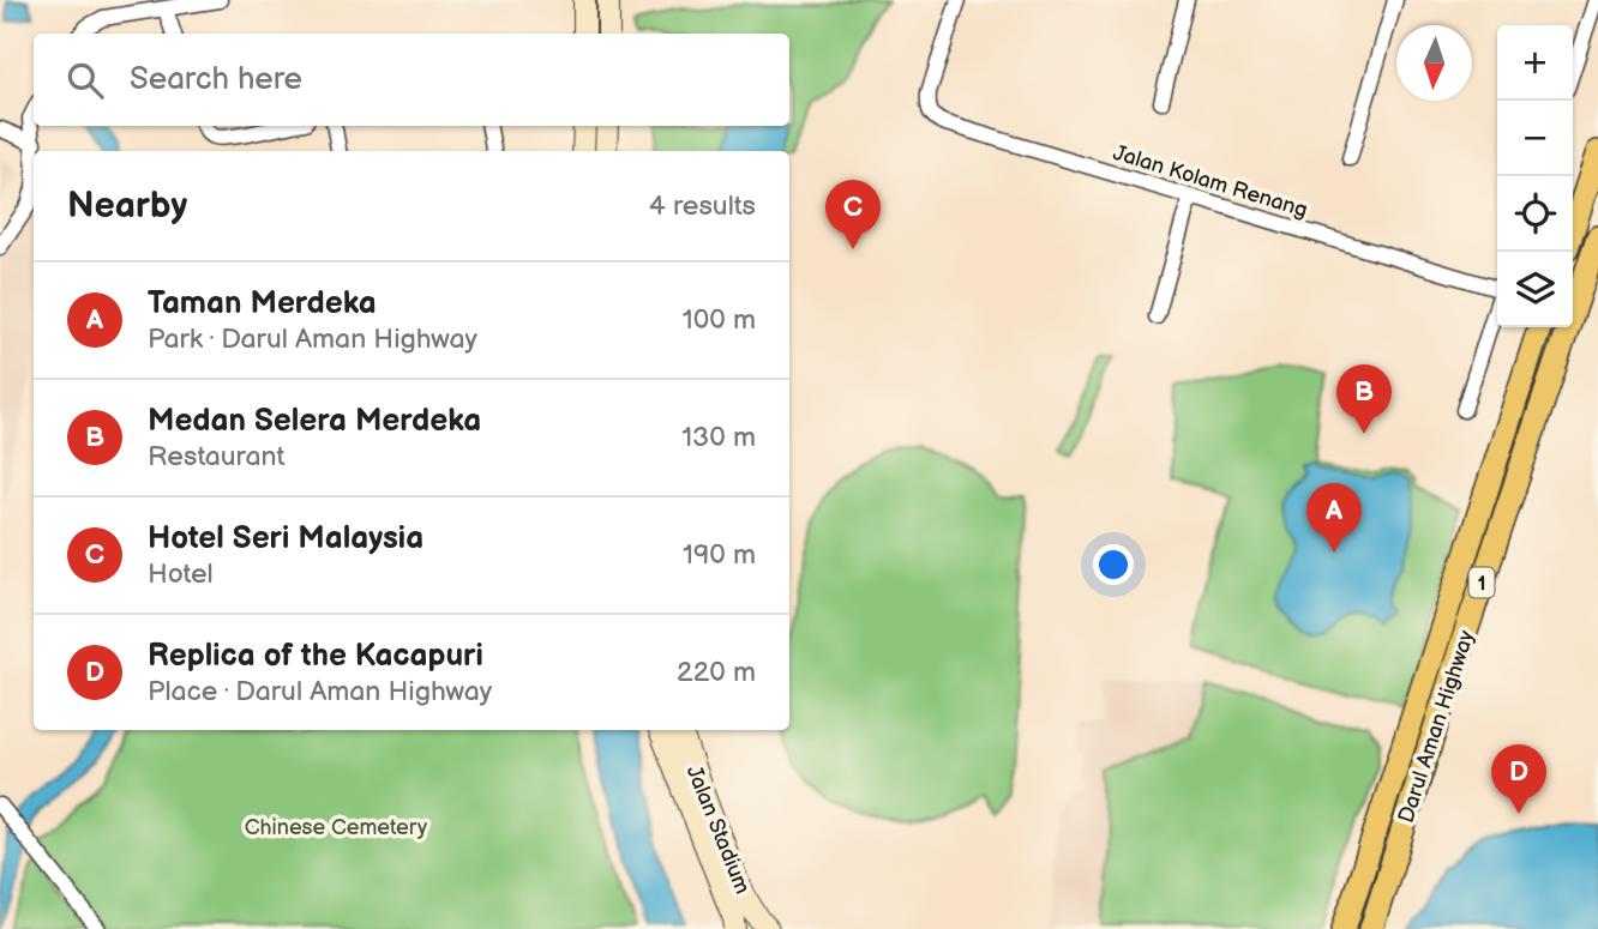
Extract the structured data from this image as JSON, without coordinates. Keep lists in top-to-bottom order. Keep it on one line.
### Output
{"streets":{"main road":["1","Darul Aman Highway","Jalan Stadium"],"street":["Jalan Kolam Renang"]},"parks":["Chinese Cemetery"],"north":"bottom","page":{"map_buttons":["+","−"],"search":"Search here","heading":["Nearby","4 results"],"pins":["C","B","A","D"],"list":[{"mark":"A","name":"Taman Merdeka","note":"Park · Darul Aman Highway","value":"100 m"},{"mark":"B","name":"Medan Selera Merdeka","note":"Restaurant","value":"130 m"},{"mark":"C","name":"Hotel Seri Malaysia","note":"Hotel","value":"190 m"},{"mark":"D","name":"Replica of the Kacapuri","note":"Place · Darul Aman Highway","value":"220 m"}]}}
